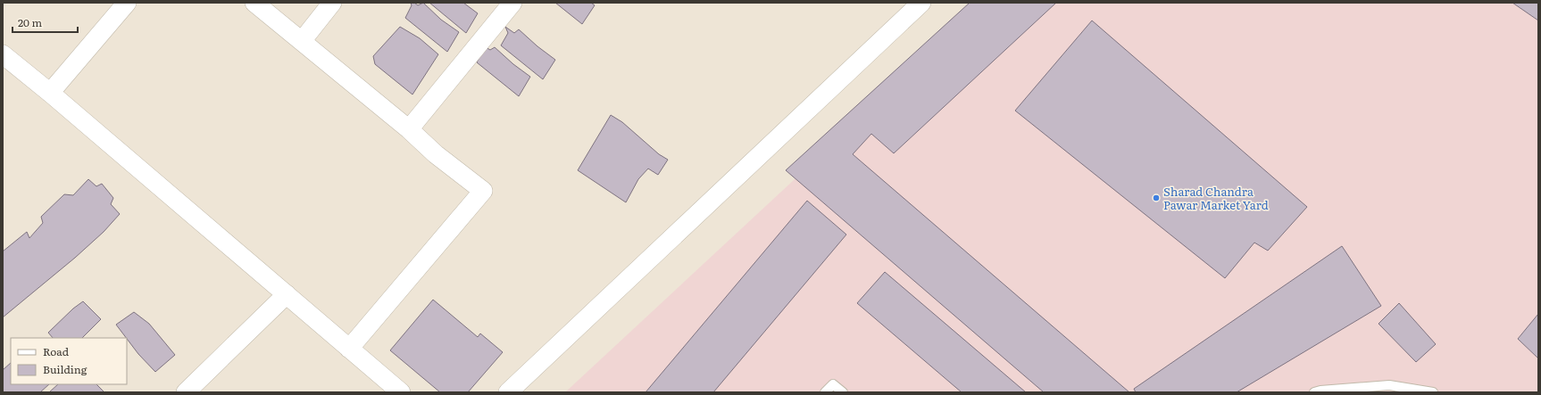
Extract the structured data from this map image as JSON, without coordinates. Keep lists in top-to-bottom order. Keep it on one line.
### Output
{"places":["Sharad Chandra Pawar Market Yard"],"legend":["Road","Building"],"scale_bar":"20 m"}
